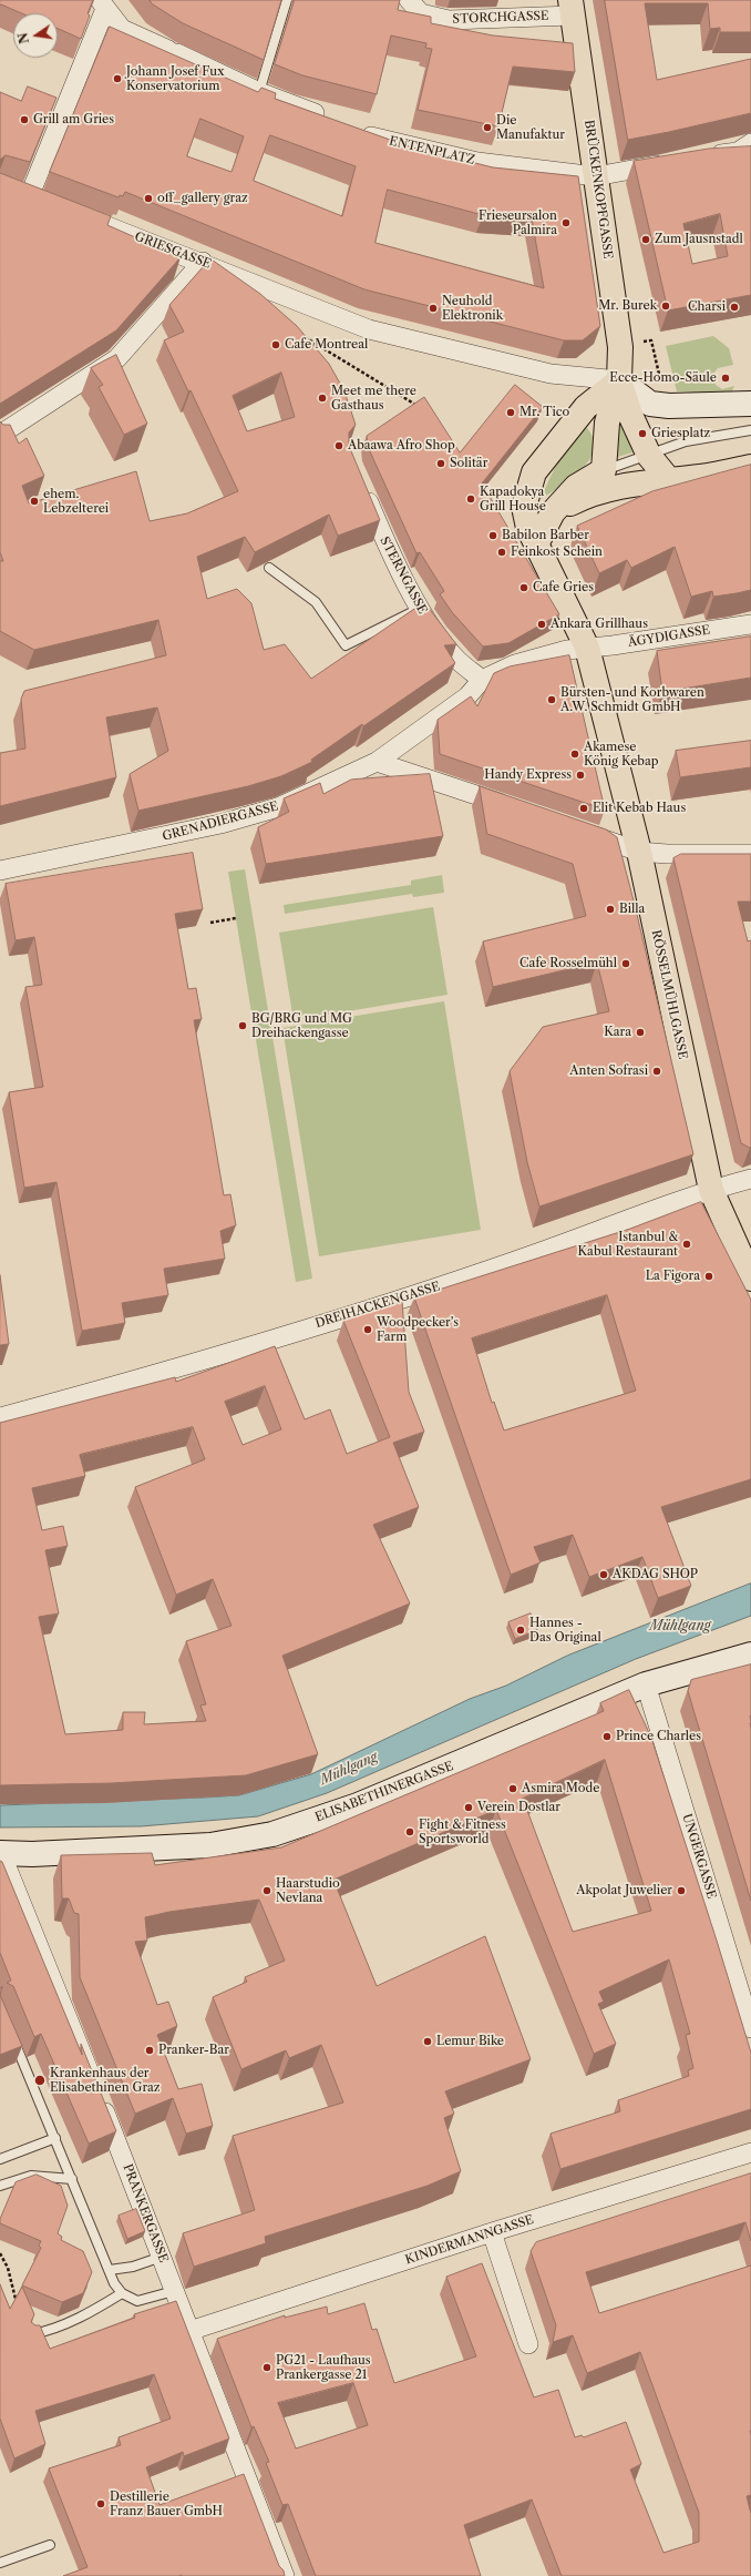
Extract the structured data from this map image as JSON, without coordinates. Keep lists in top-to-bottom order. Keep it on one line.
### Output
{"streets":{"main road":["BRÜCKENKOPFGASSE","RÖSSELMÜHLGASSE","ELISABETHINERGASSE"],"street":["STORCHGASSE","ENTENPLATZ","GRIESGASSE","STERNGASSE","ÄGYDIGASSE","GRENADIERGASSE","DREIHACKENGASSE","UNGERGASSE","PRANKERGASSE","KINDERMANNGASSE"]},"crossings":[["STORCHGASSE","BRÜCKENKOPFGASSE"],["ENTENPLATZ","BRÜCKENKOPFGASSE"],["BRÜCKENKOPFGASSE","GRIESGASSE"],["STERNGASSE","GRENADIERGASSE"],["ÄGYDIGASSE","GRENADIERGASSE"],["ÄGYDIGASSE","RÖSSELMÜHLGASSE"],["GRENADIERGASSE","RÖSSELMÜHLGASSE"],["RÖSSELMÜHLGASSE","DREIHACKENGASSE"],["ELISABETHINERGASSE","UNGERGASSE"],["ELISABETHINERGASSE","PRANKERGASSE"],["PRANKERGASSE","KINDERMANNGASSE"]],"water":["Mühlgang"],"places":["Johann Josef Fux Konservatorium","Grill am Gries","Die Manufaktur","off_gallery graz","Frieseursalon Palmira","Zum Jausnstadl","Mr. Burek","Charsi","Neuhold Elektronik","Cafe Montreal","Ecce-Homo-Säule","Meet me there Gasthaus","Mr. Tico","Griesplatz","Abaawa Afro Shop","Solitär","Kapadokya Grill House","ehem. Lebzelterei","Babilon Barber","Feinkost Schein","Cafe Gries","Ankara Grillhaus","Bürsten- und Korbwaren A.W. Schmidt GmbH","Akamese König Kebap","Handy Express","Elit Kebab Haus","Billa","Cafe Rosselmühl","BG/BRG und MG Dreihackengasse","Kara","Anten Sofrasi","Istanbul & Kabul Restaurant","La Figora","Woodpecker’s Farm","AKDAG SHOP","Hannes - Das Original","Prince Charles","Asmira Mode","Verein Dostlar","Fight & Fitness Sportsworld","Haarstudio Nevlana","Akpolat Juwelier","Lemur Bike","Pranker-Bar","Krankenhaus der Elisabethinen Graz","PG21 - Laufhaus Prankergasse 21","Destillerie Franz Bauer GmbH"],"north":"left"}
